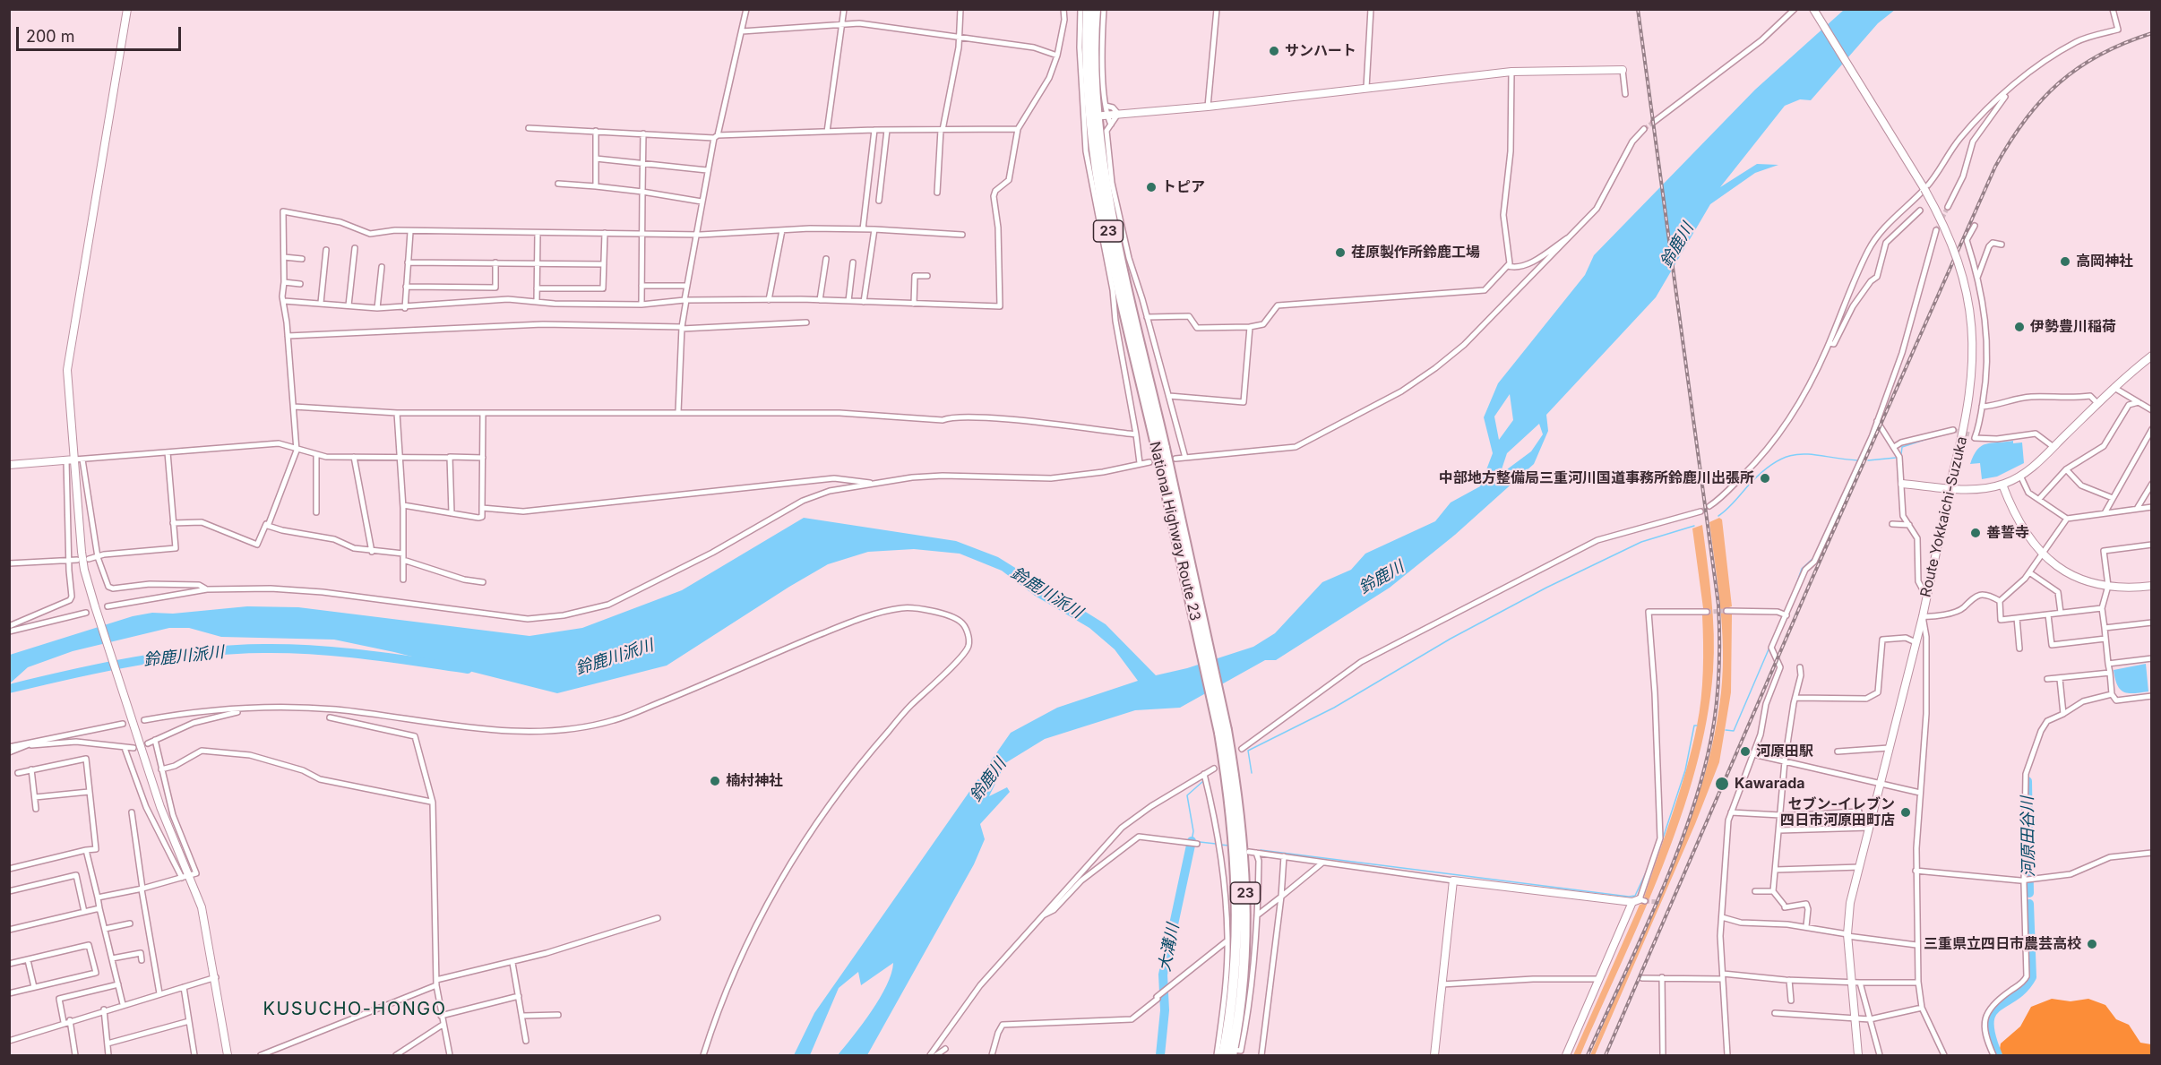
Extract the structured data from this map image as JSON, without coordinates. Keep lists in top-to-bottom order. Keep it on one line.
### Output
{"streets":{"highway":["23","National Highway Route 23"],"street":["Route Yokkaichi-Suzuka"]},"districts":["KUSUCHO-HONGO"],"water":["鈴鹿川","鈴鹿川派川","河原田谷川","大溝川"],"places":["サンハート","トピア","荏原製作所鈴鹿工場","高岡神社","伊勢豊川稲荷","中部地方整備局三重河川国道事務所鈴鹿川出張所","善誓寺","河原田駅","楠村神社","Kawarada","セブン-イレブン 四日市河原田町店","三重県立四日市農芸高校"],"scale_bar":"200 m"}
